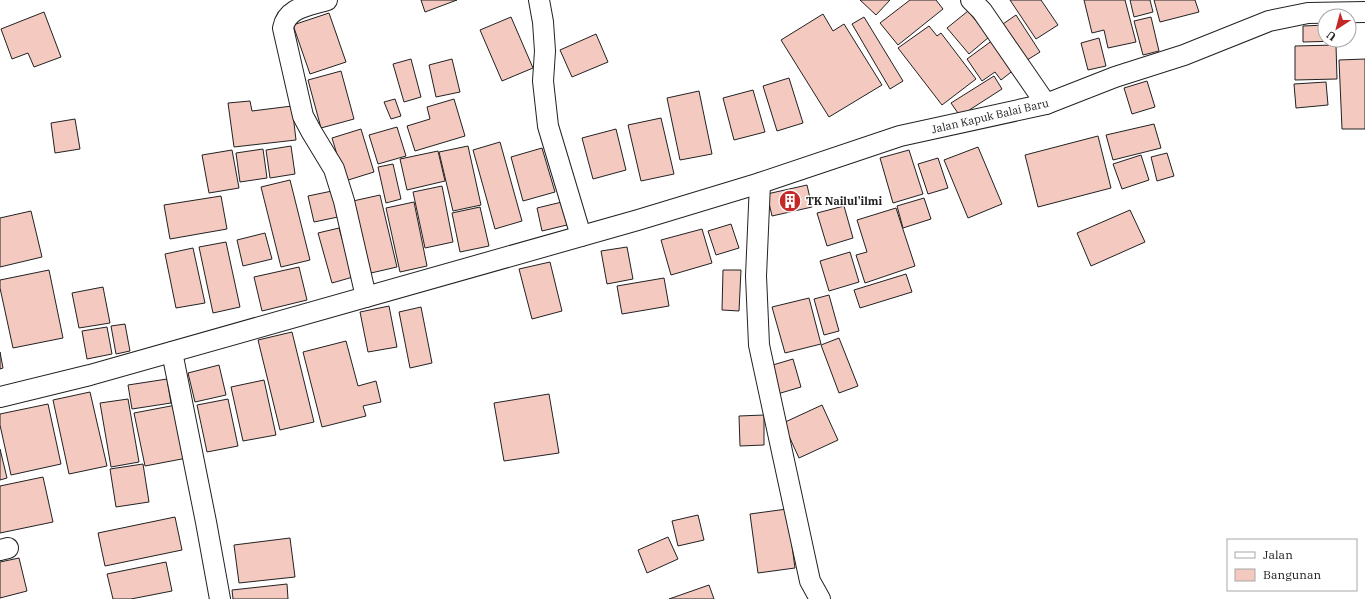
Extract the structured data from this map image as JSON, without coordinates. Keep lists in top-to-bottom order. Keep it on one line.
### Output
{"streets":{"street":["Jalan Kapuk Balai Baru"]},"places":{"building":["TK Nailul'ilmi"]},"legend":["Jalan","Bangunan"],"north":"bottom left"}
